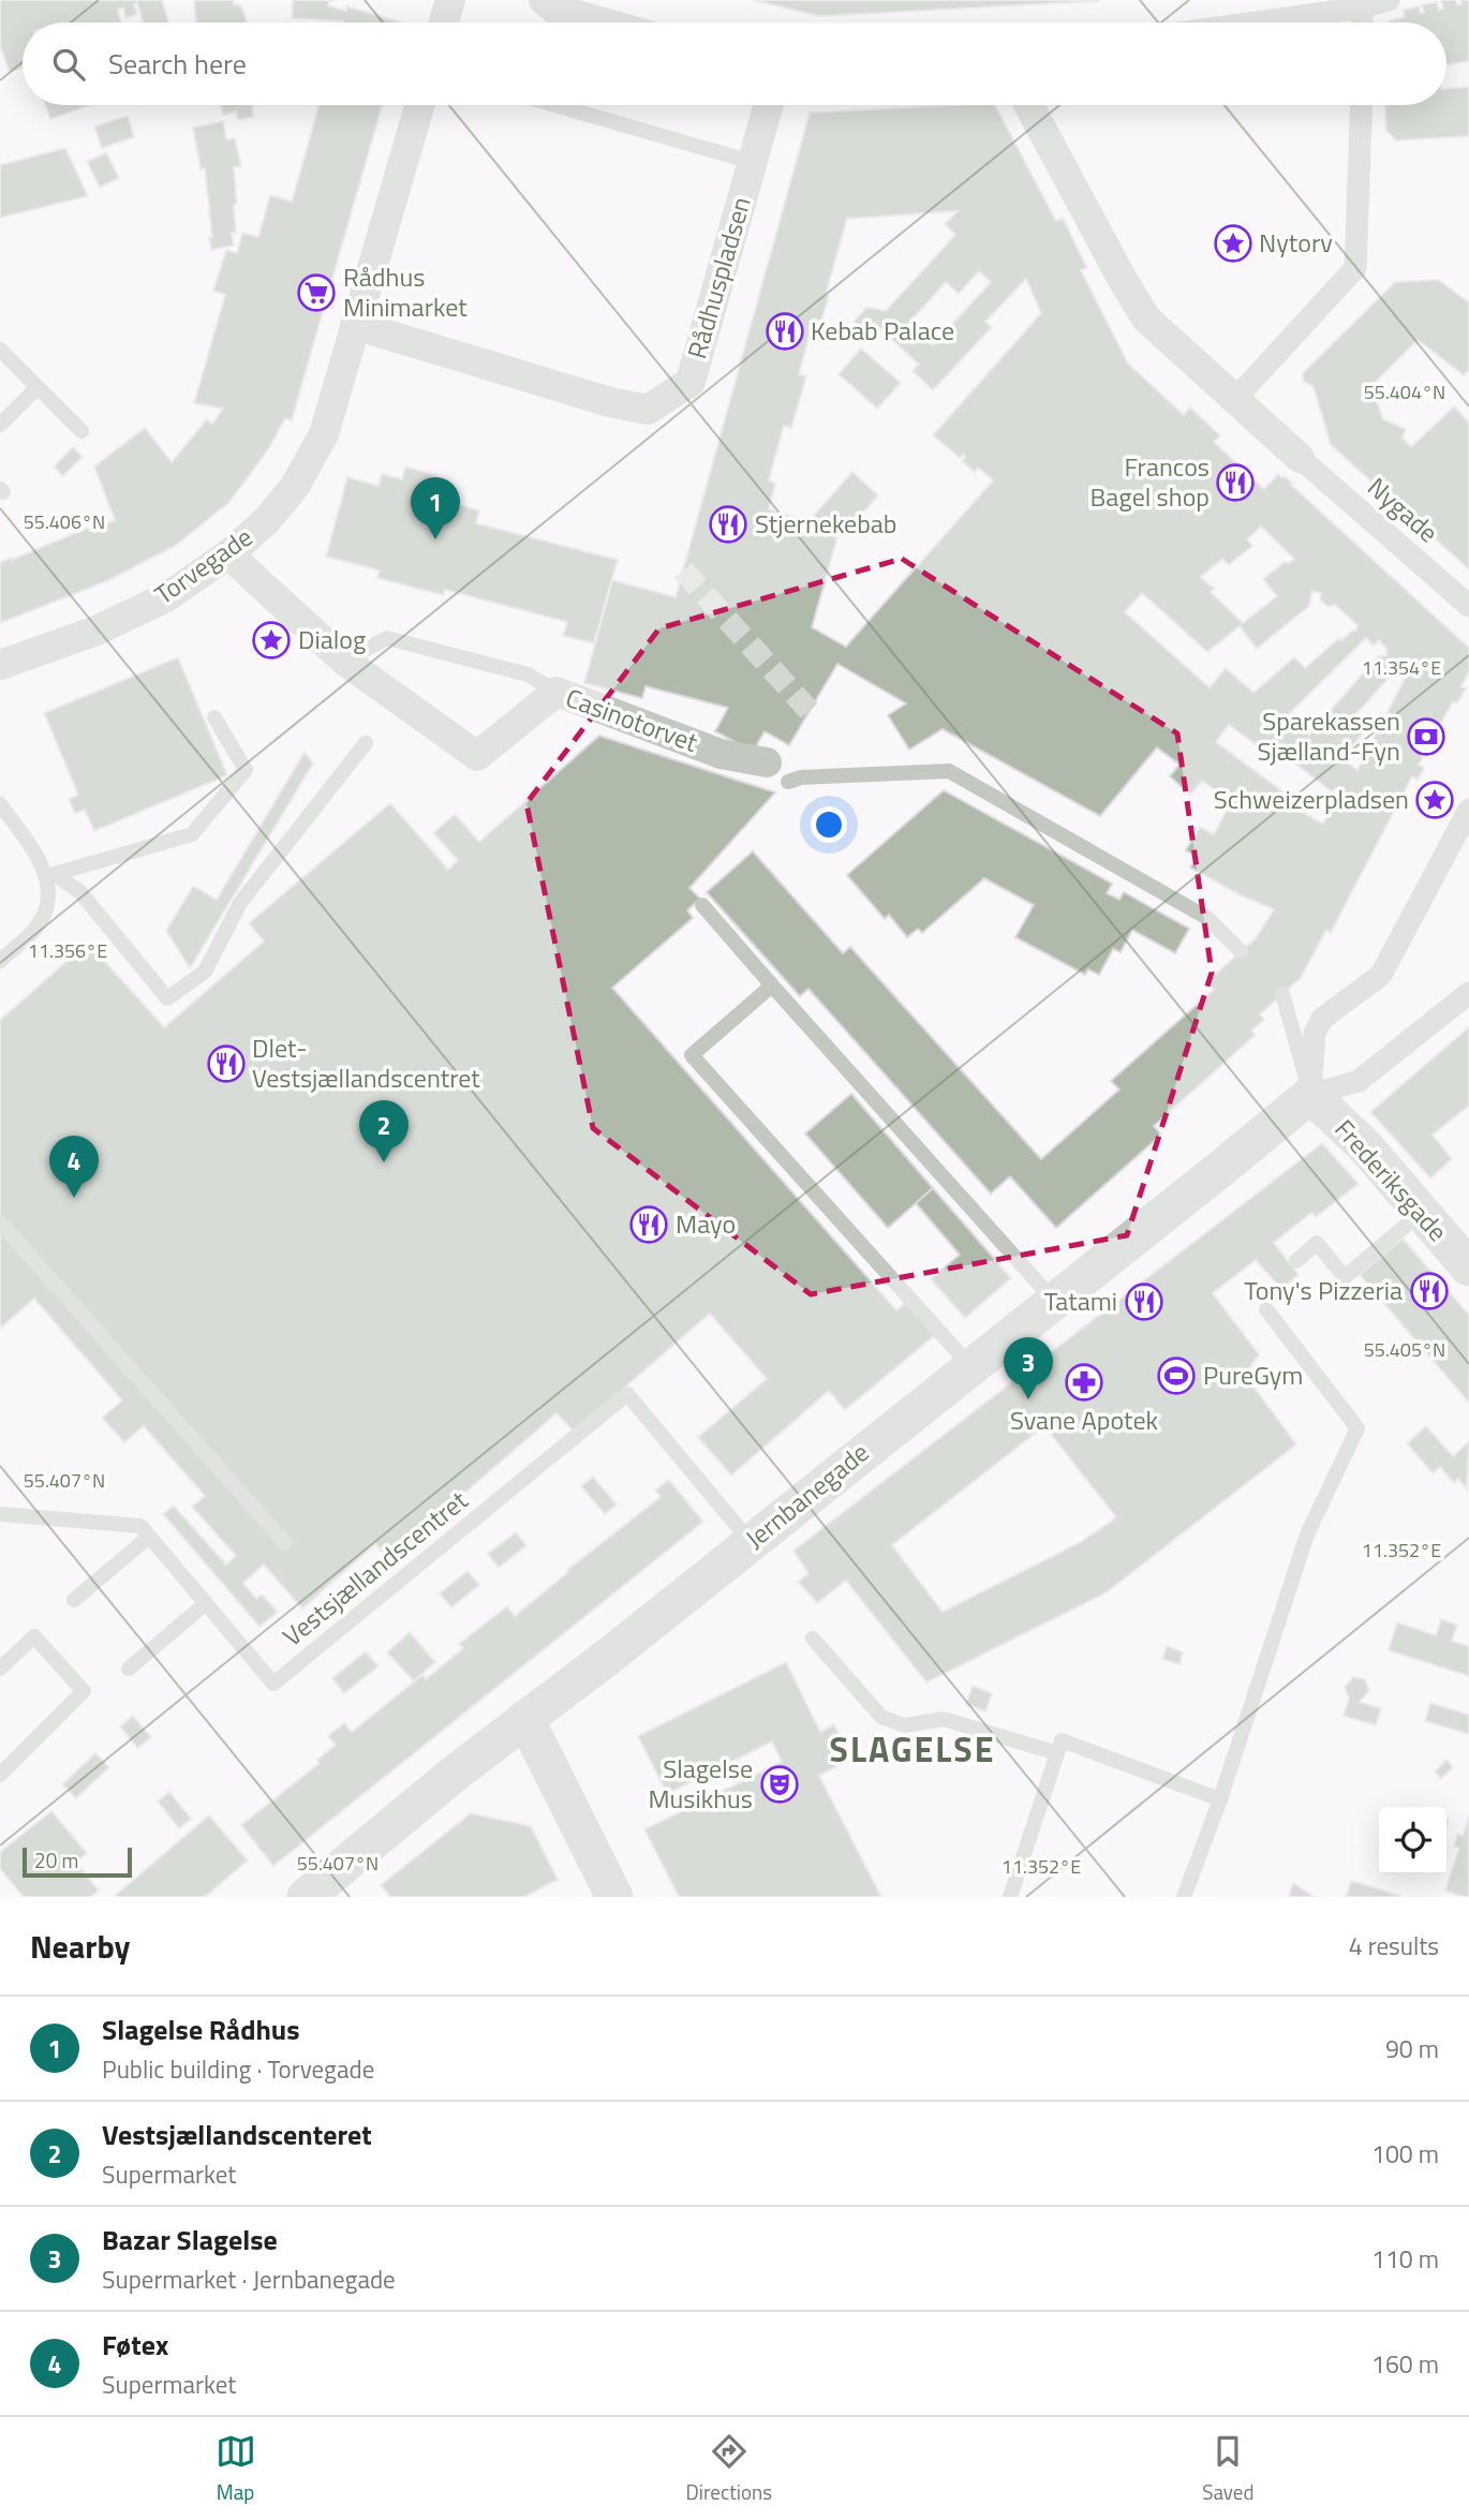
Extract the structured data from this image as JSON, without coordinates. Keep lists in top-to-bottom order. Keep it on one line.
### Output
{"streets":{"street":["Rådhuspladsen","Nygade","Torvegade","Casinotorvet","Frederiksgade","Jernbanegade"],"lane":["Vestsjællandscentret"]},"crossings":[["Rådhuspladsen","Torvegade"],["Torvegade","Casinotorvet"],["Frederiksgade","Jernbanegade"],["Jernbanegade","Vestsjællandscentret"]],"districts":["SLAGELSE"],"places":{"place":["Nytorv","Dialog","Schweizerpladsen"],"supermarket":["Rådhus Minimarket"],"restaurant":["Kebab Palace","Francos Bagel shop","Stjernekebab","Dlet- Vestsjællandscentret","Mayo","Tony's Pizzeria","Tatami"],"bank":["Sparekassen Sjælland-Fyn"],"sports":["PureGym"],"pharmacy":["Svane Apotek"],"theatre":["Slagelse Musikhus"]},"scale_bar":"20 m","page":{"search":"Search here","pins":["1","2","4","3"],"scale":"20 m","heading":["Nearby","4 results"],"list":[{"mark":"1","name":"Slagelse Rådhus","note":"Public building · Torvegade","value":"90 m"},{"mark":"2","name":"Vestsjællandscenteret","note":"Supermarket","value":"100 m"},{"mark":"3","name":"Bazar Slagelse","note":"Supermarket · Jernbanegade","value":"110 m"},{"mark":"4","name":"Føtex","note":"Supermarket","value":"160 m"}],"nav":["Map","Directions","Saved"]},"coordinates":["55.404°N","55.406°N","11.354°E","11.356°E","55.405°N","55.407°N","11.352°E"]}
